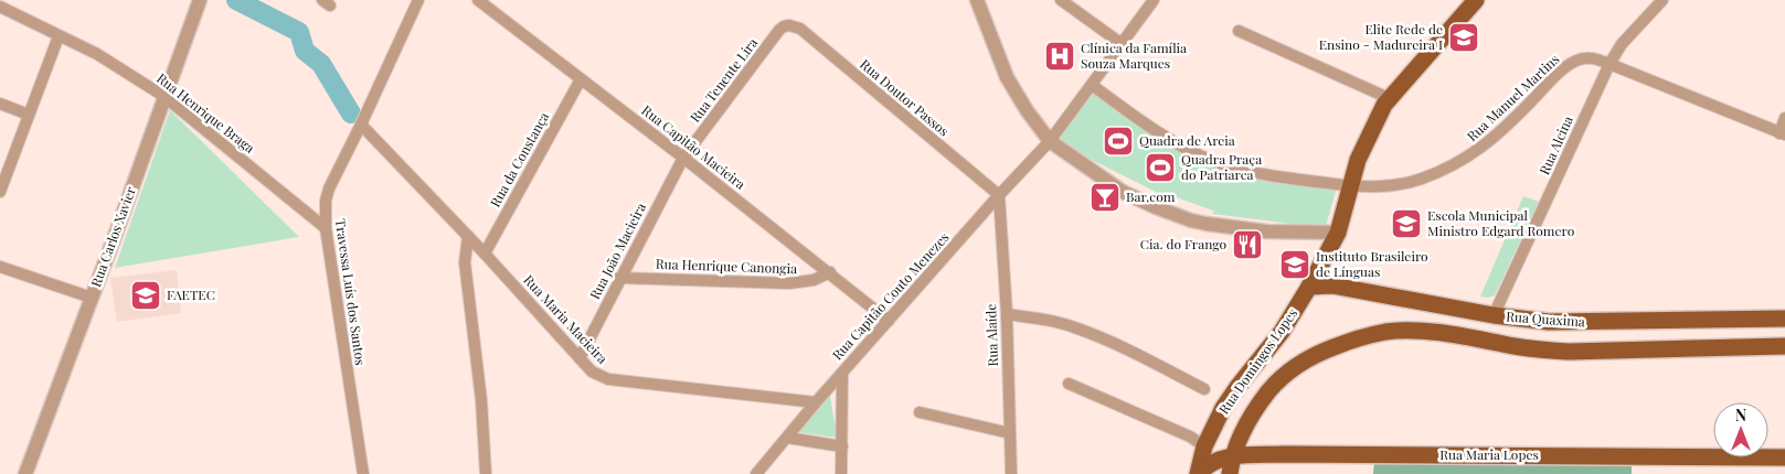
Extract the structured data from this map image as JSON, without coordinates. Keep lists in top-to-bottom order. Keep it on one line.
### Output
{"streets":{"main road":["Rua Quaxima","Rua Domingos Lopes","Rua Maria Lopes"],"street":["Rua Tenente Lira","Rua Doutor Passos","Rua Manuel Martins","Rua Henrique Braga","Rua Alcina","Rua Capitão Macieira","Rua da Constança","Rua Carlos Xavier","Rua João Macieira","Rua Henrique Canongia","Travessa Luís dos Santos","Rua Capitão Couto Menezes","Rua Maria Macieira","Rua Alaíde"]},"crossings":[["Rua Tenente Lira","Rua Doutor Passos"],["Rua Tenente Lira","Rua Capitão Macieira"],["Rua Tenente Lira","Rua João Macieira"],["Rua Doutor Passos","Rua Capitão Couto Menezes"],["Rua Doutor Passos","Rua Alaíde"],["Rua Manuel Martins","Rua Alcina"],["Rua Manuel Martins","Rua Capitão Couto Menezes"],["Rua Manuel Martins","Rua Domingos Lopes"],["Rua Henrique Braga","Rua Carlos Xavier"],["Rua Henrique Braga","Travessa Luís dos Santos"],["Rua Alcina","Rua Quaxima"],["Rua Capitão Macieira","Rua da Constança"],["Rua Capitão Macieira","Rua João Macieira"],["Rua Capitão Macieira","Rua Henrique Canongia"],["Rua Capitão Macieira","Rua Capitão Couto Menezes"],["Rua da Constança","Rua Maria Macieira"],["Rua João Macieira","Rua Henrique Canongia"],["Rua João Macieira","Rua Maria Macieira"],["Travessa Luís dos Santos","Rua Maria Macieira"],["Rua Capitão Couto Menezes","Rua Maria Macieira"],["Rua Capitão Couto Menezes","Rua Alaíde"],["Rua Quaxima","Rua Domingos Lopes"],["Rua Domingos Lopes","Rua Maria Lopes"]],"places":{"school or university":["Elite Rede de Ensino - Madureira I","Escola Municipal Ministro Edgard Romero","Instituto Brasileiro de Línguas","FAETEC"],"hospital":["Clínica da Família Souza Marques"],"sports":["Quadra de Areia","Quadra Praça do Patriarca"],"bar":["Bar.com"],"restaurant":["Cia. do Frango"]},"north":"top"}
